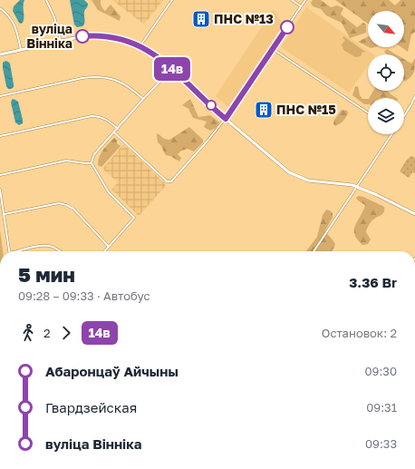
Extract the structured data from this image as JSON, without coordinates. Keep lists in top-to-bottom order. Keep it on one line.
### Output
{"places":{"building":["ПНС №13","ПНС №15"],"other":["вуліца Вінніка"]},"lines":["bus line 14в"],"north":"bottom right","page":{"on_map":"14в","heading":["5 мин","09:28 – 09:33 · Автобус","3.36 Br"],"legs":["2","14в","Остановок: 2"],"list":[{"name":"Абаронцаў Айчыны","value":"09:30"},{"name":"Гвардзейская","value":"09:31"},{"name":"вуліца Вінніка","value":"09:33"}]}}
